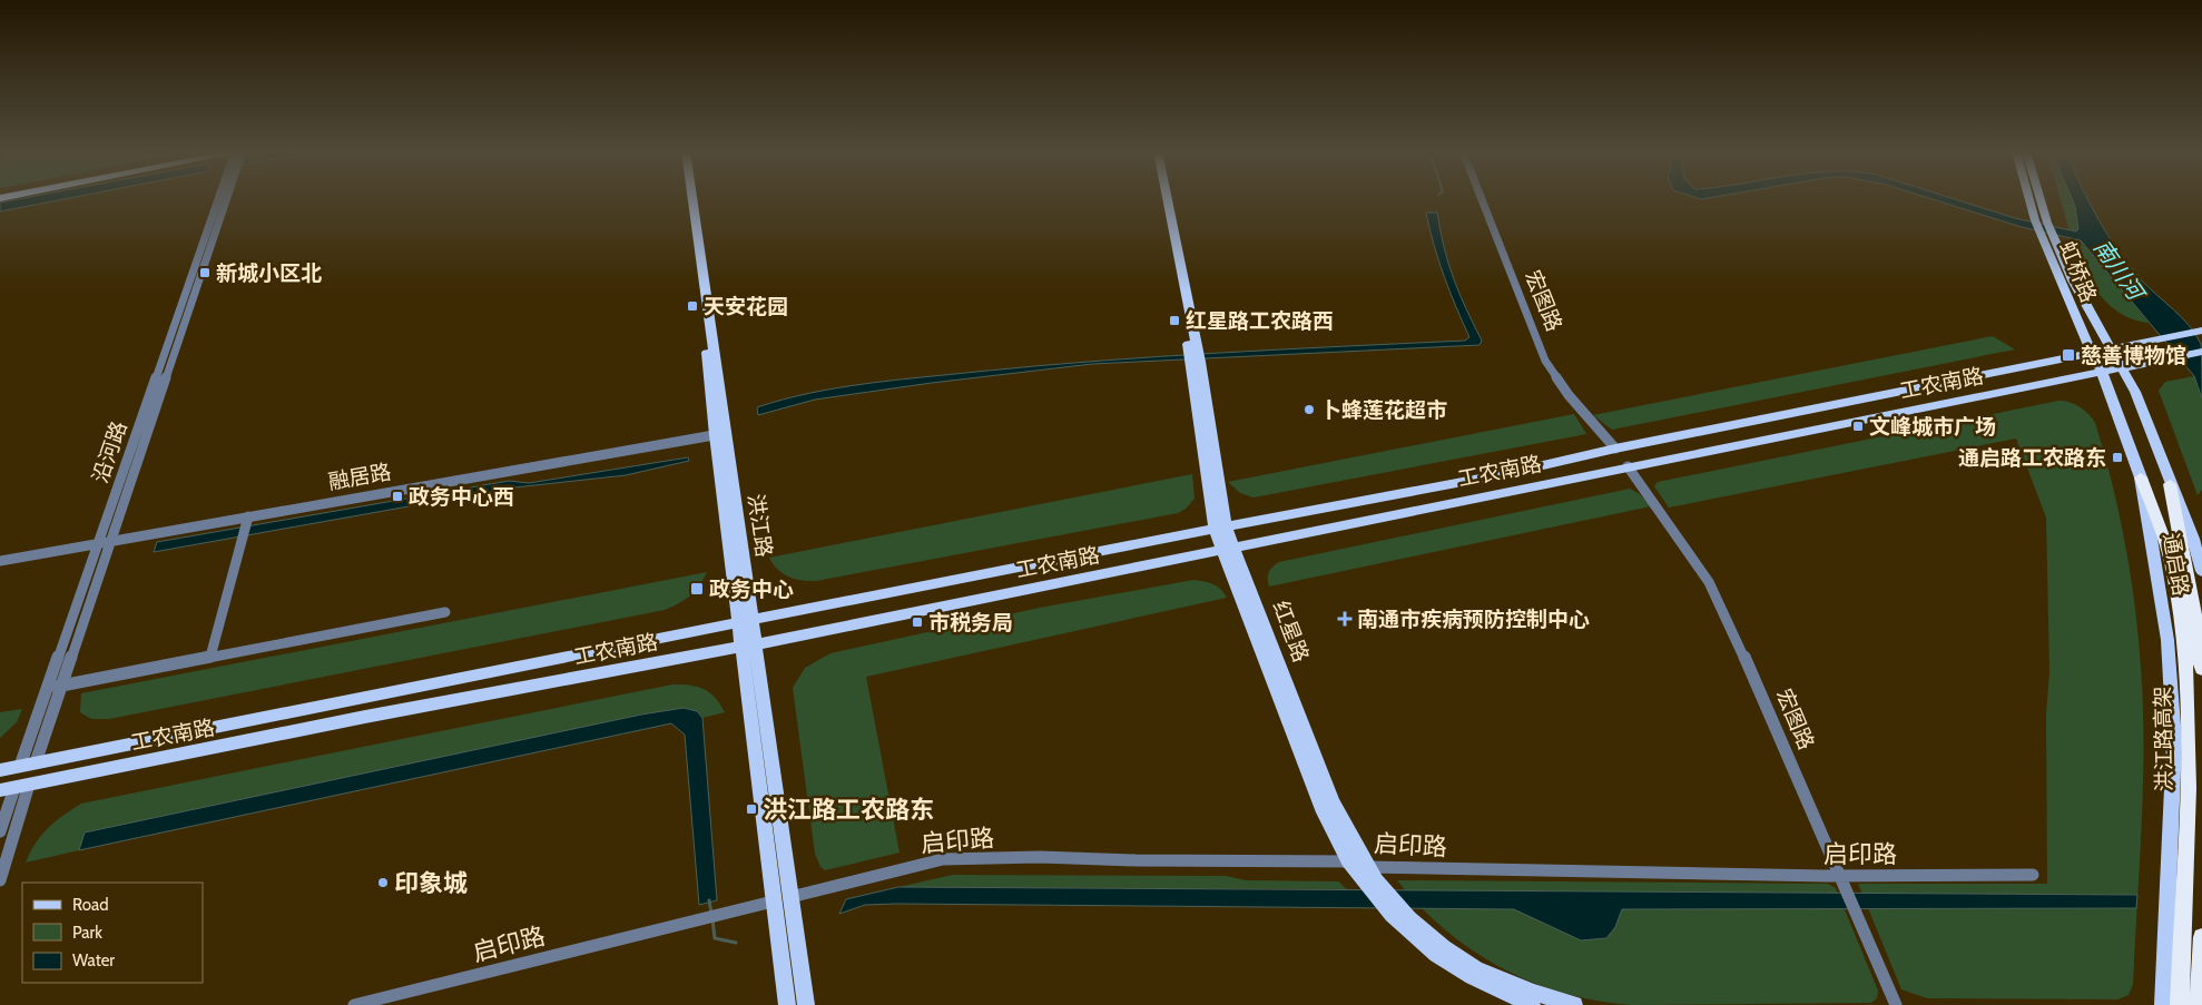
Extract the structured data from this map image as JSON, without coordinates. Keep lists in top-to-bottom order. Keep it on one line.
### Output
{"streets":{"highway":["洪江路高架"],"main road":["虹桥路","工农南路","洪江路","通启路","红星路"],"street":["宏图路","沿河路","融居路","启印路"]},"crossings":[["虹桥路","工农南路"],["虹桥路","通启路"],["宏图路","工农南路"],["宏图路","启印路"],["工农南路","沿河路"],["工农南路","洪江路"],["工农南路","通启路"],["工农南路","红星路"],["沿河路","融居路"],["融居路","洪江路"],["洪江路","启印路"],["通启路","洪江路高架"],["红星路","启印路"]],"water":["南川河"],"places":{"transit":["新城小区北","天安花园","红星路工农路西","慈善博物馆","文峰城市广场","通启路工农路东","政务中心西","政务中心","市税务局","洪江路工农路东"],"other":["卜蜂莲花超市","印象城"],"health":["南通市疾病预防控制中心"]},"legend":["Road","Park","Water"]}
